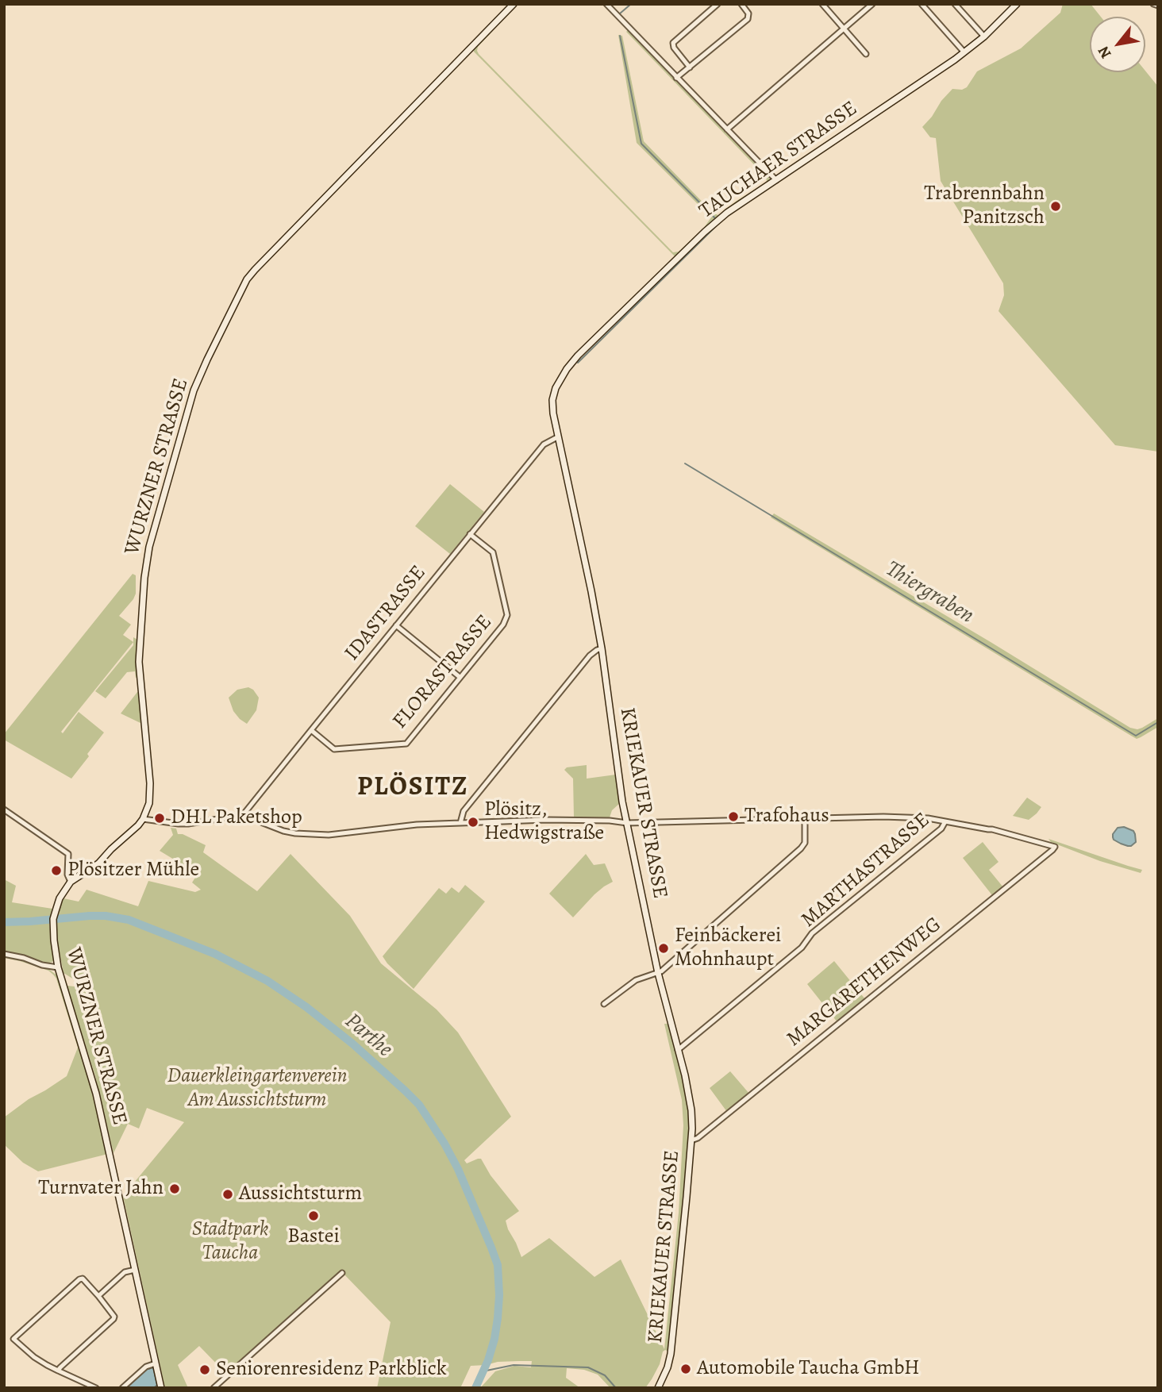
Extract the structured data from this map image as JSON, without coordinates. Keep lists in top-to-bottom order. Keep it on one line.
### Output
{"streets":{"street":["TAUCHAER STRASSE","WURZNER STRASSE","IDASTRASSE","FLORASTRASSE","KRIEKAUER STRASSE","MARTHASTRASSE","MARGARETHENWEG"]},"crossings":[["TAUCHAER STRASSE","KRIEKAUER STRASSE"],["IDASTRASSE","FLORASTRASSE"],["IDASTRASSE","KRIEKAUER STRASSE"],["KRIEKAUER STRASSE","MARTHASTRASSE"],["KRIEKAUER STRASSE","MARGARETHENWEG"],["MARTHASTRASSE","MARGARETHENWEG"]],"districts":["PLÖSITZ"],"water":["Thiergraben","Parthe"],"parks":["Dauerkleingartenverein Am Aussichtsturm","Stadtpark Taucha"],"places":["Trabrennbahn Panitzsch","Trafohaus","DHL Paketshop","Plösitz, Hedwigstraße","Plösitzer Mühle","Feinbäckerei Mohnhaupt","Turnvater Jahn","Aussichtsturm","Bastei","Automobile Taucha GmbH","Seniorenresidenz Parkblick"],"north":"bottom left"}
